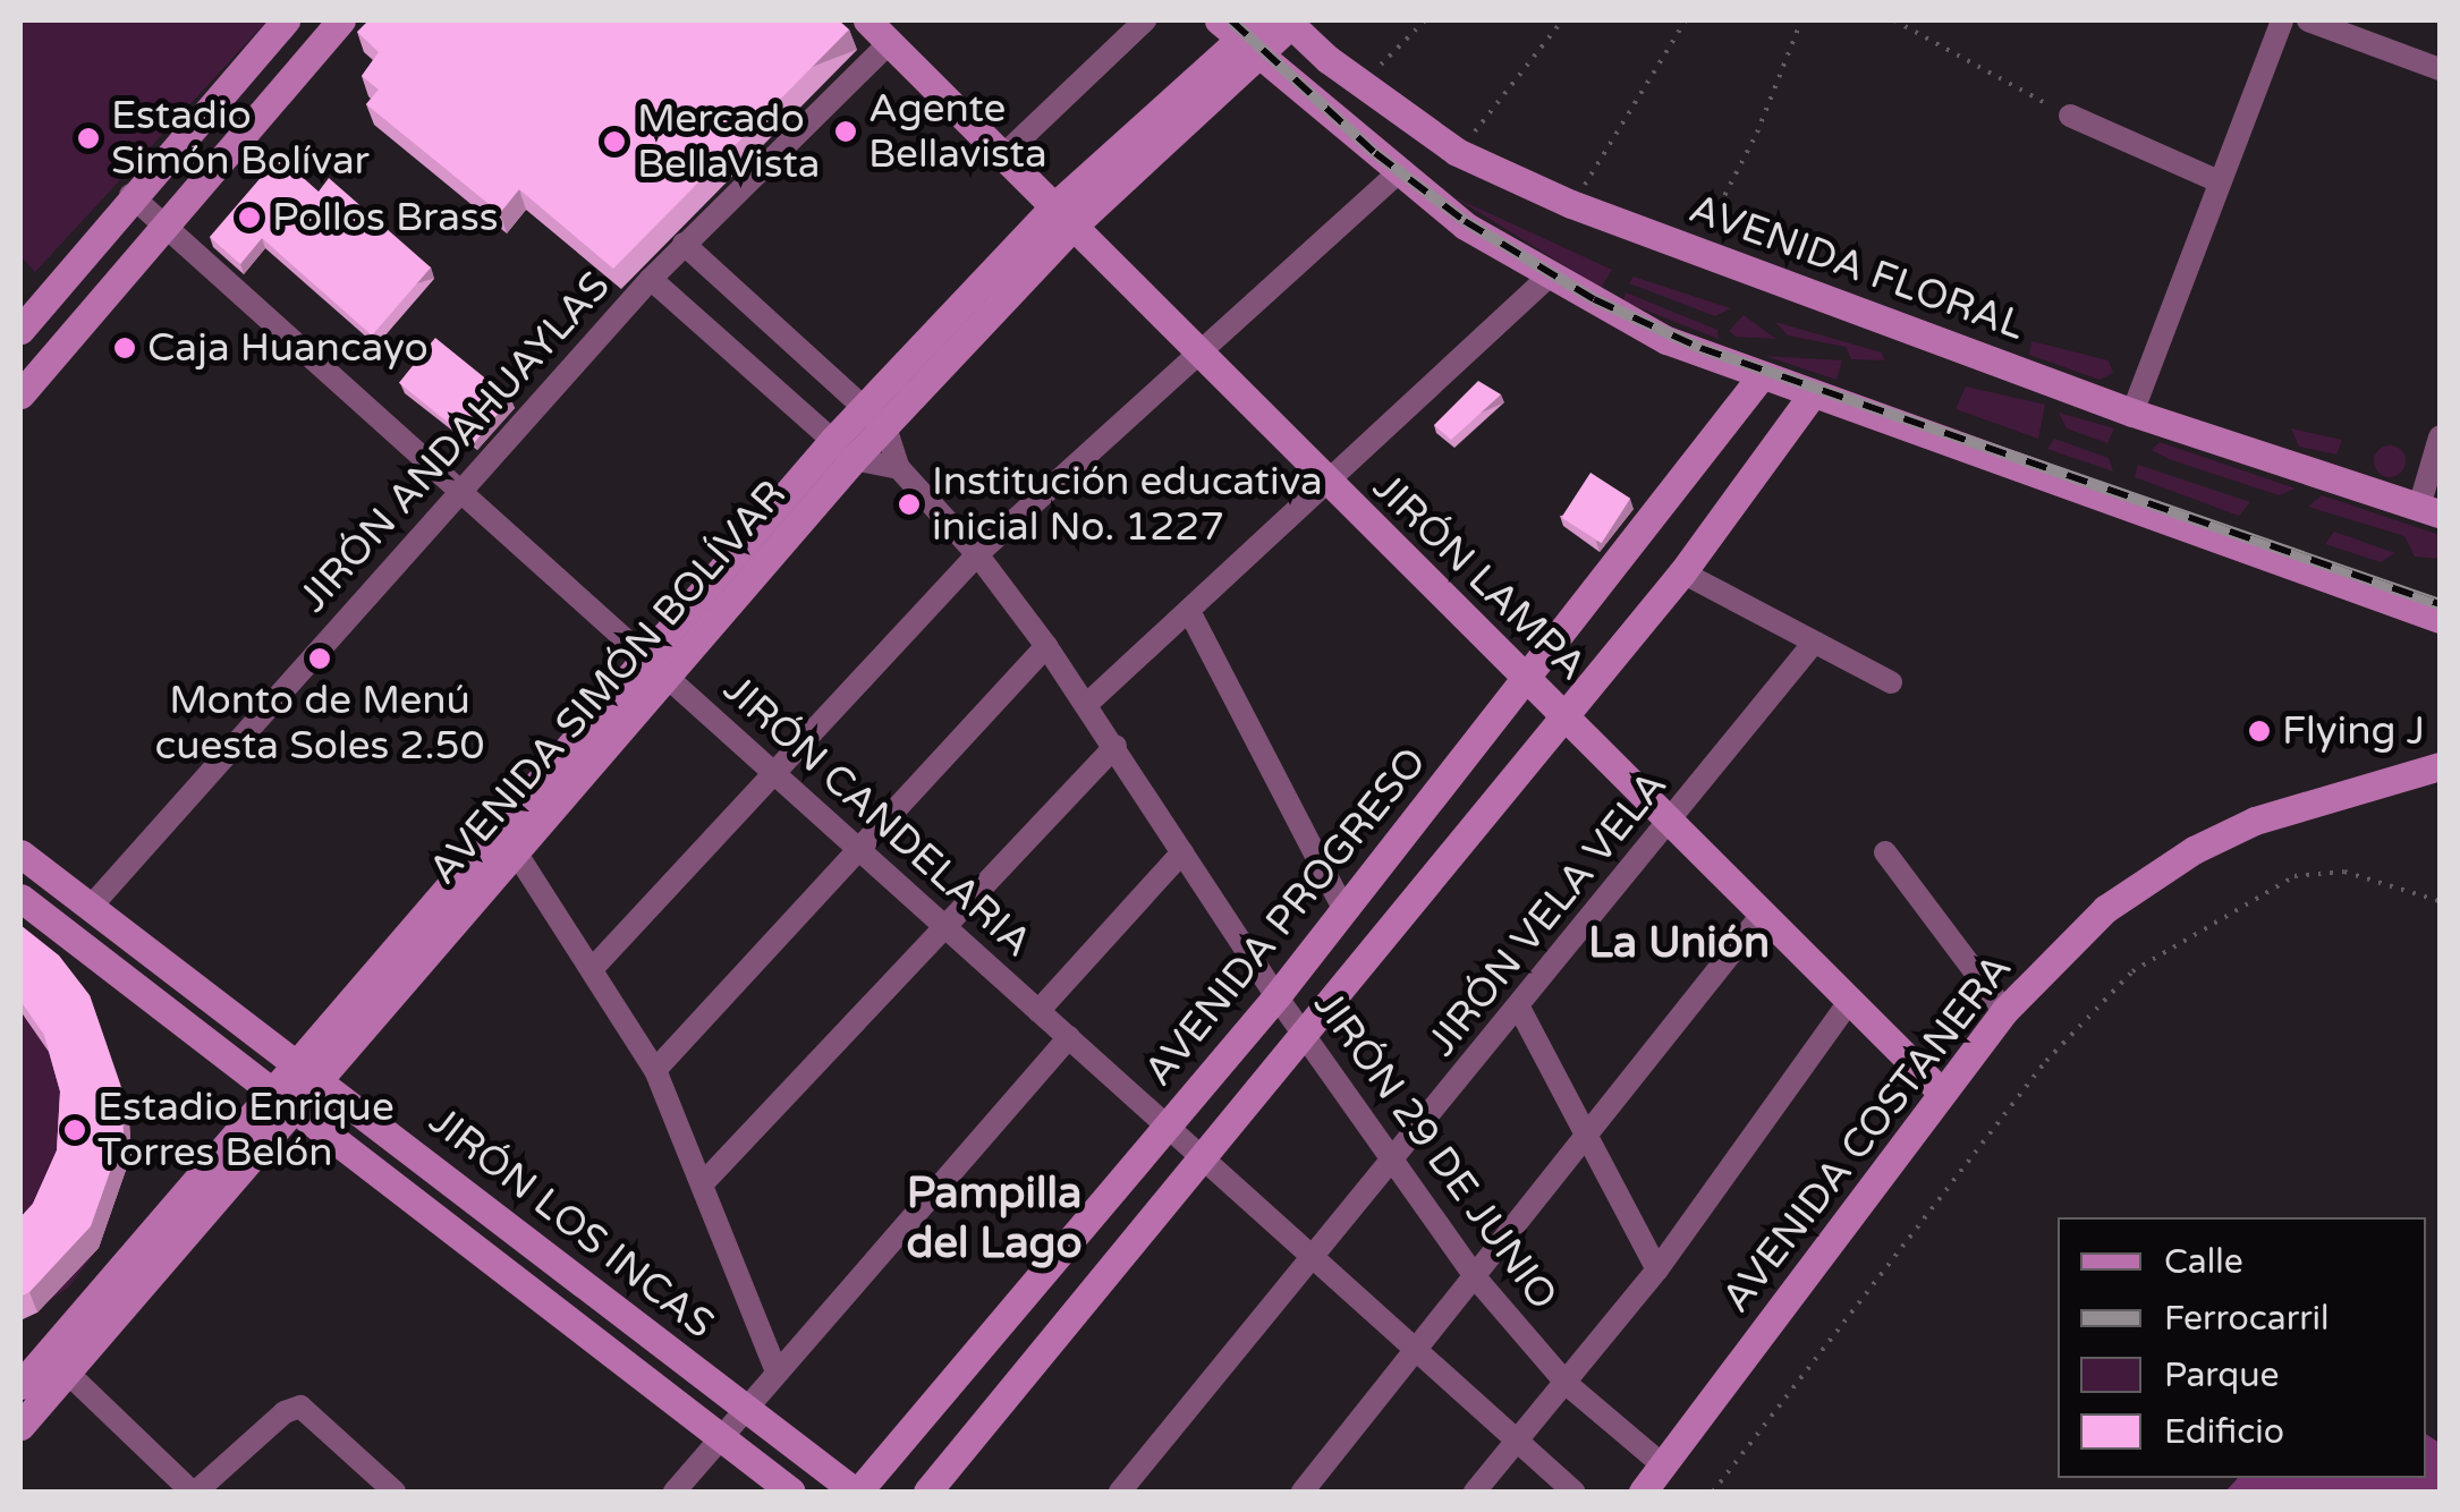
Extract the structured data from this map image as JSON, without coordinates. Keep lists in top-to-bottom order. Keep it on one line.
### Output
{"streets":{"street":["AVENIDA FLORAL","JIRÓN ANDAHUAYLAS","JIRÓN LAMPA","AVENIDA SIMÓN BOLÍVAR","JIRÓN CANDELARIA","JIRÓN VELA VELA","AVENIDA PROGRESO","AVENIDA COSTANERA","JIRÓN 29 DE JUNIO","JIRÓN LOS INCAS"]},"crossings":[["AVENIDA FLORAL","AVENIDA SIMÓN BOLÍVAR"],["JIRÓN ANDAHUAYLAS","JIRÓN LAMPA"],["JIRÓN ANDAHUAYLAS","JIRÓN CANDELARIA"],["JIRÓN ANDAHUAYLAS","JIRÓN LOS INCAS"],["JIRÓN LAMPA","AVENIDA SIMÓN BOLÍVAR"],["JIRÓN LAMPA","JIRÓN VELA VELA"],["JIRÓN LAMPA","AVENIDA PROGRESO"],["JIRÓN LAMPA","AVENIDA COSTANERA"],["AVENIDA SIMÓN BOLÍVAR","JIRÓN CANDELARIA"],["AVENIDA SIMÓN BOLÍVAR","JIRÓN 29 DE JUNIO"],["AVENIDA SIMÓN BOLÍVAR","JIRÓN LOS INCAS"],["JIRÓN CANDELARIA","JIRÓN VELA VELA"],["JIRÓN CANDELARIA","AVENIDA PROGRESO"],["JIRÓN VELA VELA","JIRÓN 29 DE JUNIO"],["AVENIDA PROGRESO","JIRÓN 29 DE JUNIO"],["AVENIDA PROGRESO","JIRÓN LOS INCAS"],["AVENIDA COSTANERA","JIRÓN 29 DE JUNIO"]],"districts":["La Unión","Pampilla del Lago"],"places":["Agente Bellavista","Estadio Simón Bolívar","Mercado BellaVista","Pollos Brass","Caja Huancayo","Institución educativa inicial No. 1227","Monto de Menú cuesta Soles 2.50","Flying J","Estadio Enrique Torres Belón"],"legend":["Calle","Ferrocarril","Parque","Edificio"]}
